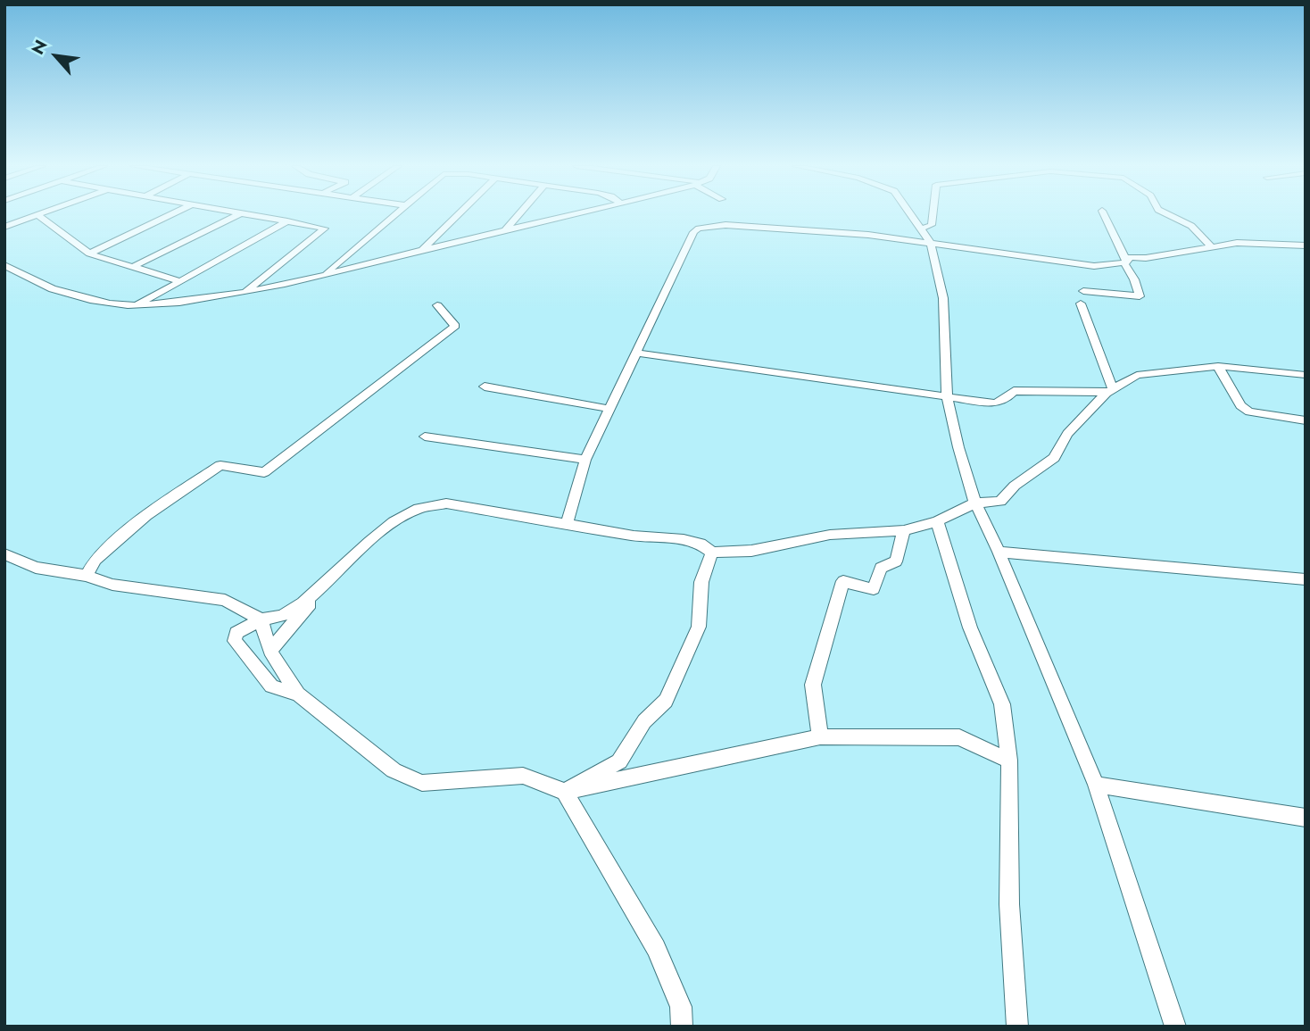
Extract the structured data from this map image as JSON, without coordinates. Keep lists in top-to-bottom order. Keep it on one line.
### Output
{"north":"top left"}
